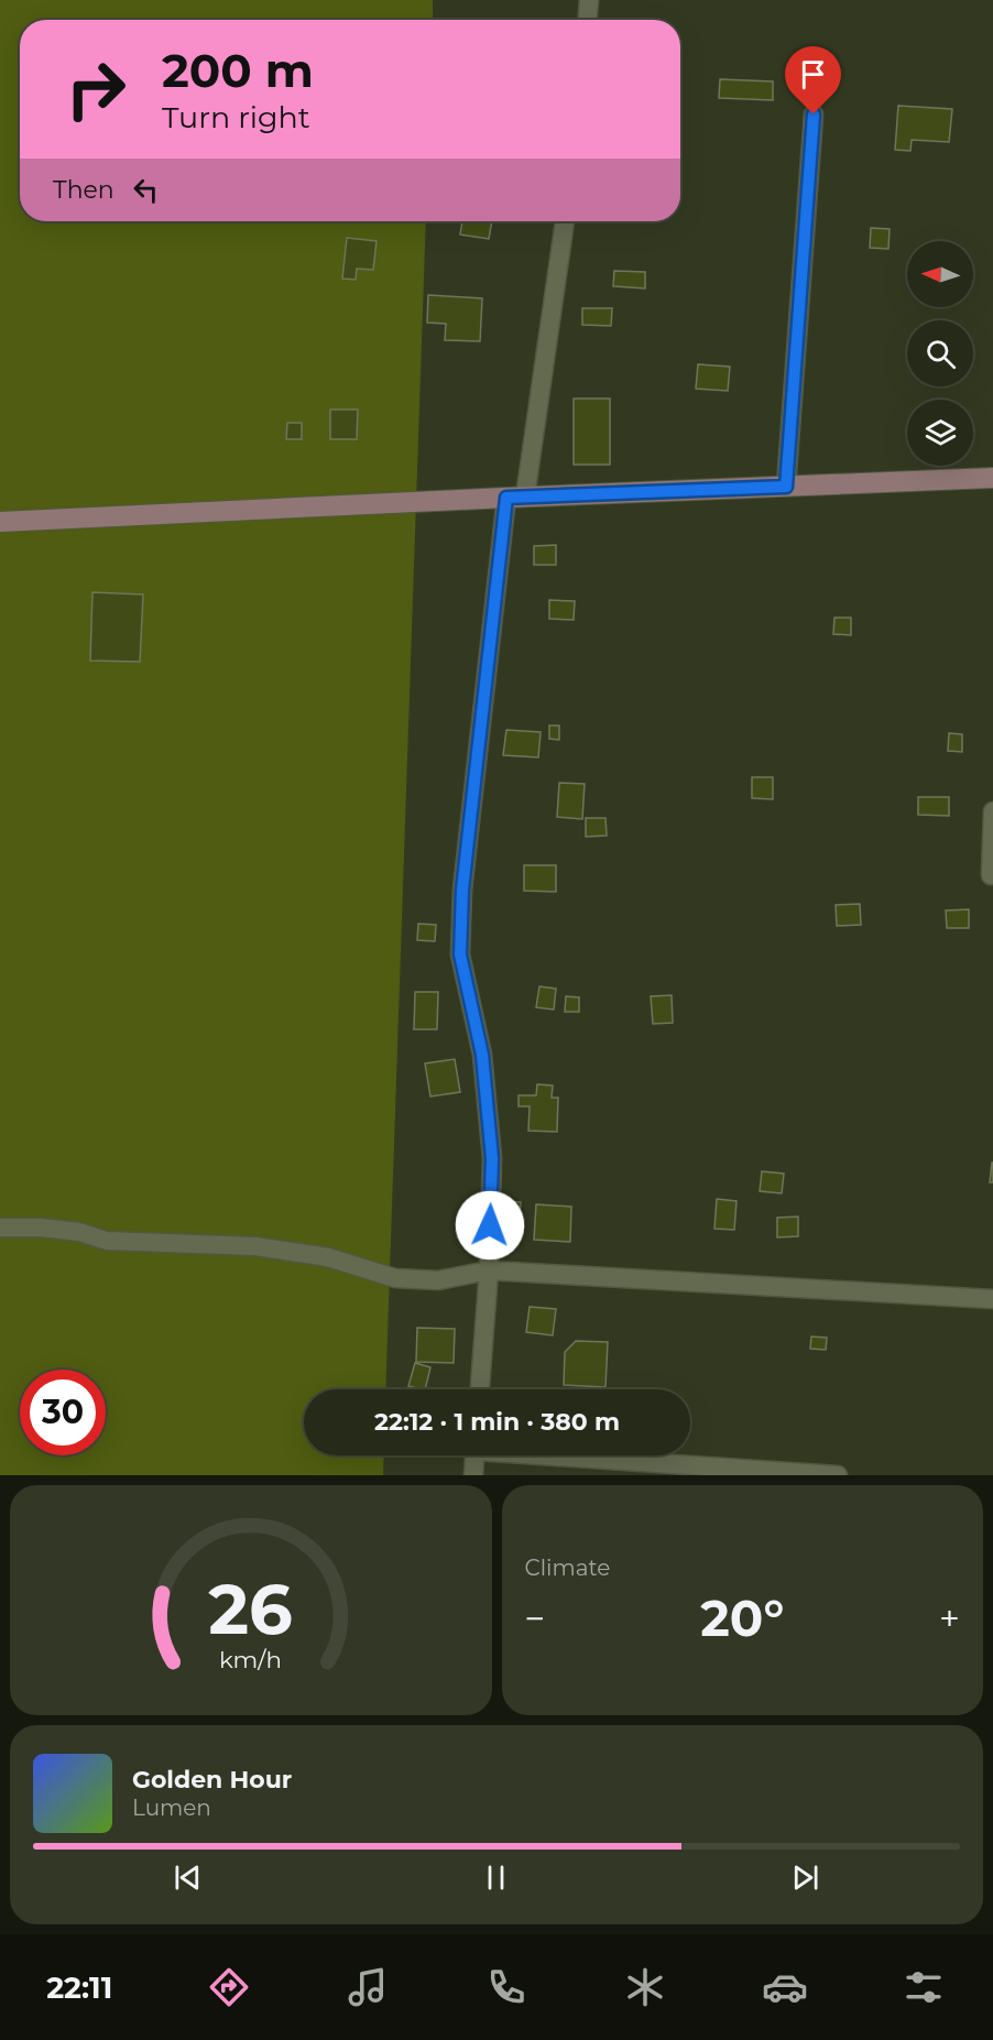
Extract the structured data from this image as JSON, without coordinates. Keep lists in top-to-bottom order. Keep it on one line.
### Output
{"north":"left","page":{"turn":["200 m","Turn right"],"then":"Then","limit":"30","trip":"22:12 · 1 min · 380 m","tile":"Climate","heat":["−","20°","+"],"song":["Golden Hour","Lumen"],"tabs":"22:11","gauge":["26","km/h"]}}
